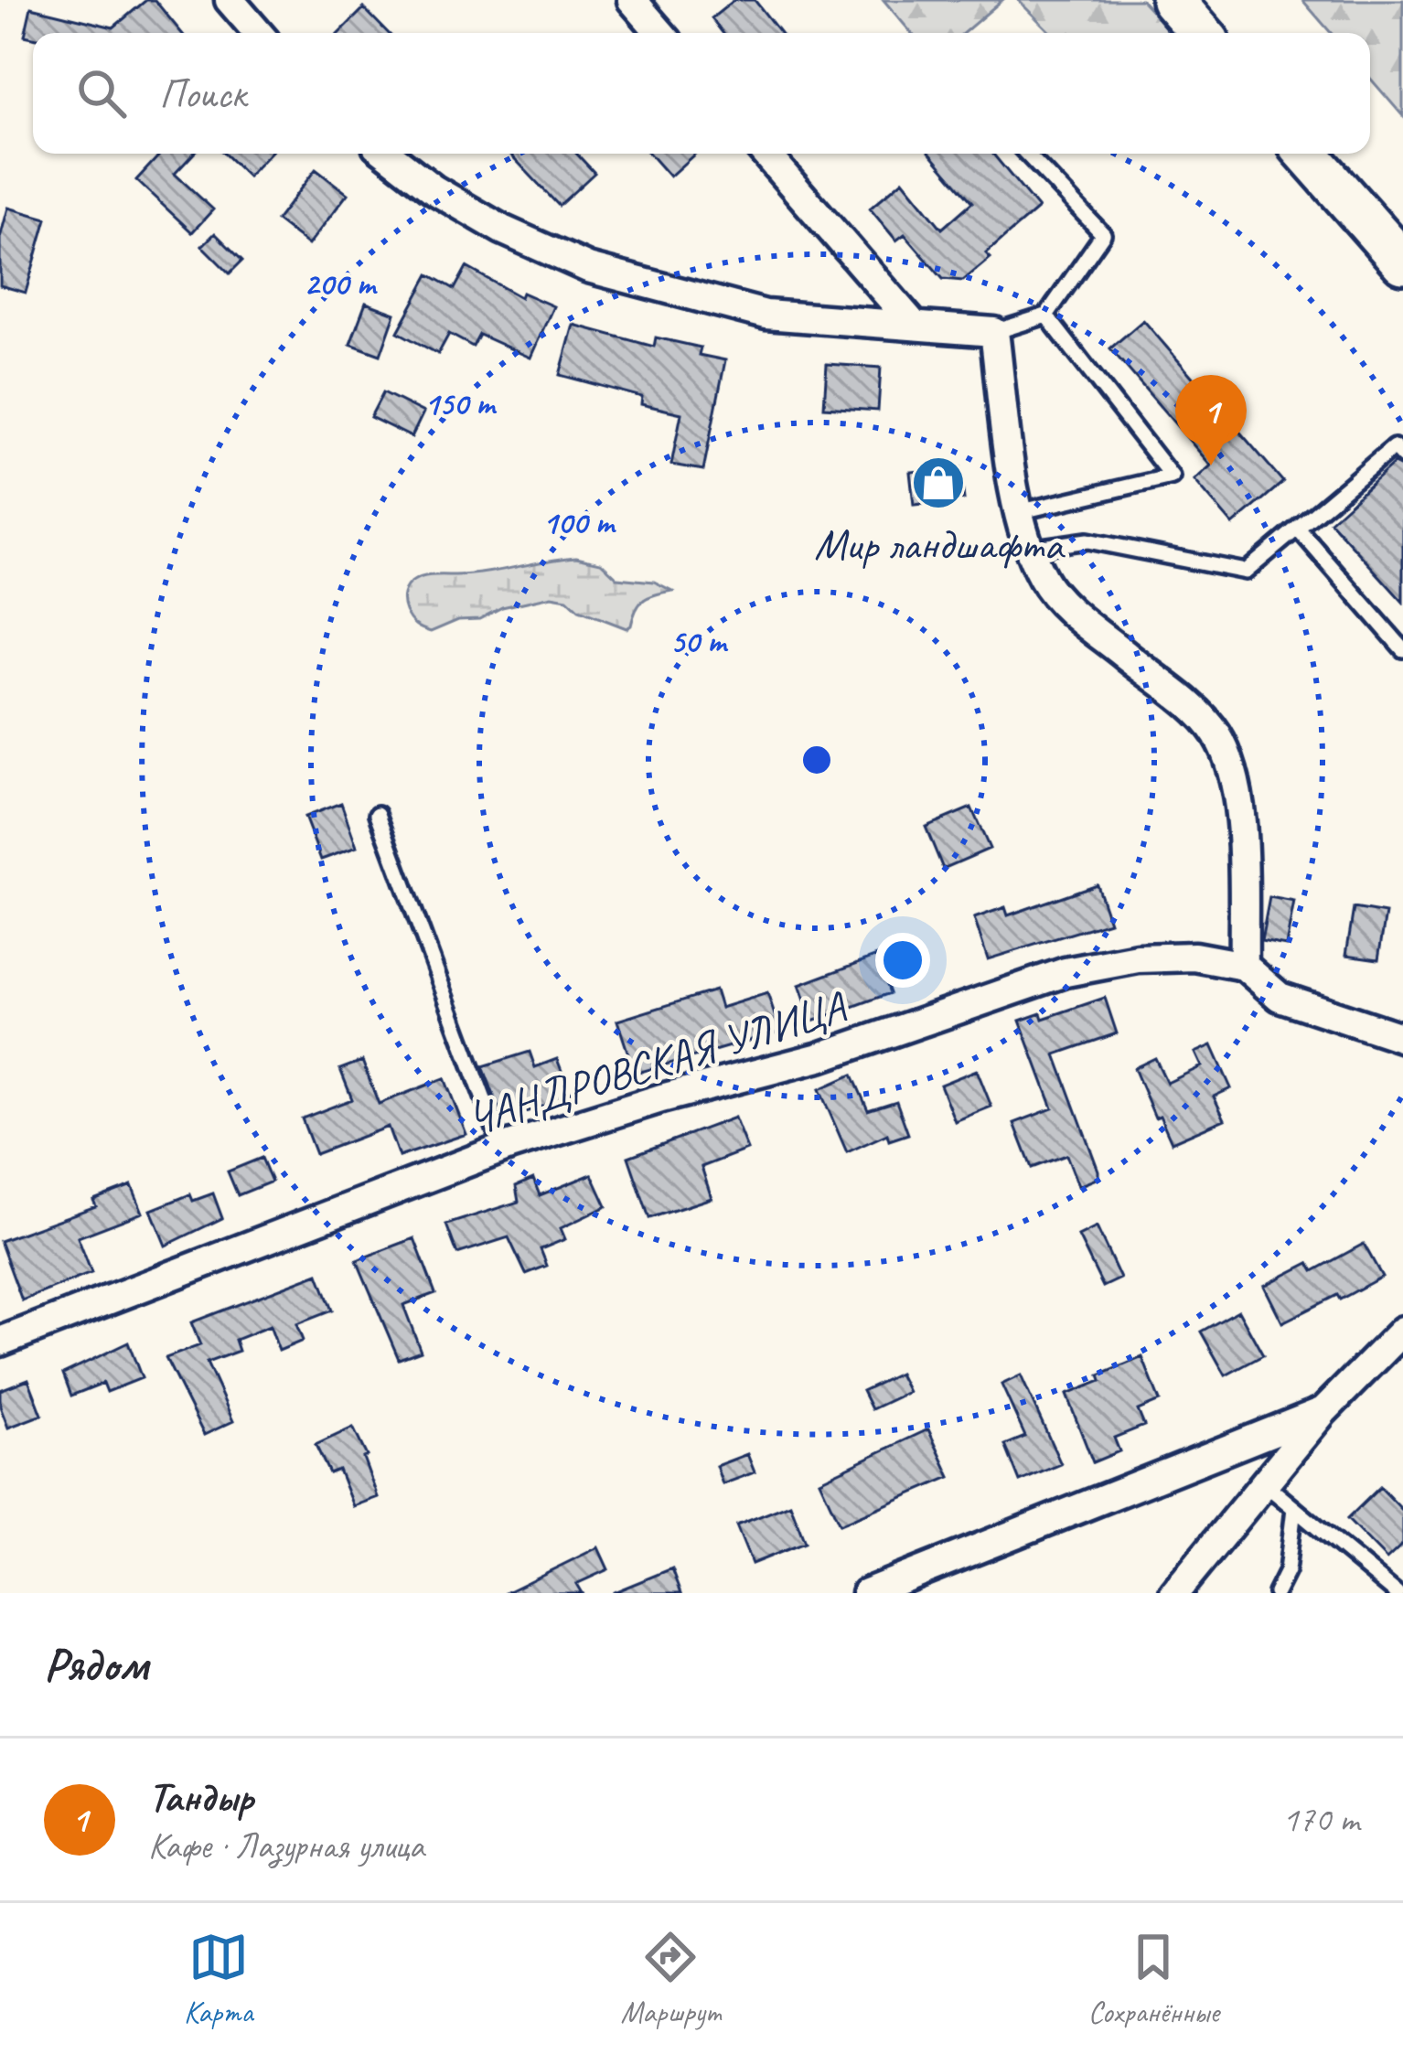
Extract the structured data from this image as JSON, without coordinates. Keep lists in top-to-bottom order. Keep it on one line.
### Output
{"streets":{"street":["ЧАНДРОВСКАЯ УЛИЦА"]},"places":{"shop":["Мир ландшафта"]},"page":{"search":"Поиск","pins":"1","heading":"Рядом","list":[{"mark":"1","name":"Тандыр","note":"Кафе · Лазурная улица","value":"170 m"}],"nav":["Карта","Маршрут","Сохранённые"]},"rings":["200 m","150 m","100 m","50 m"]}
